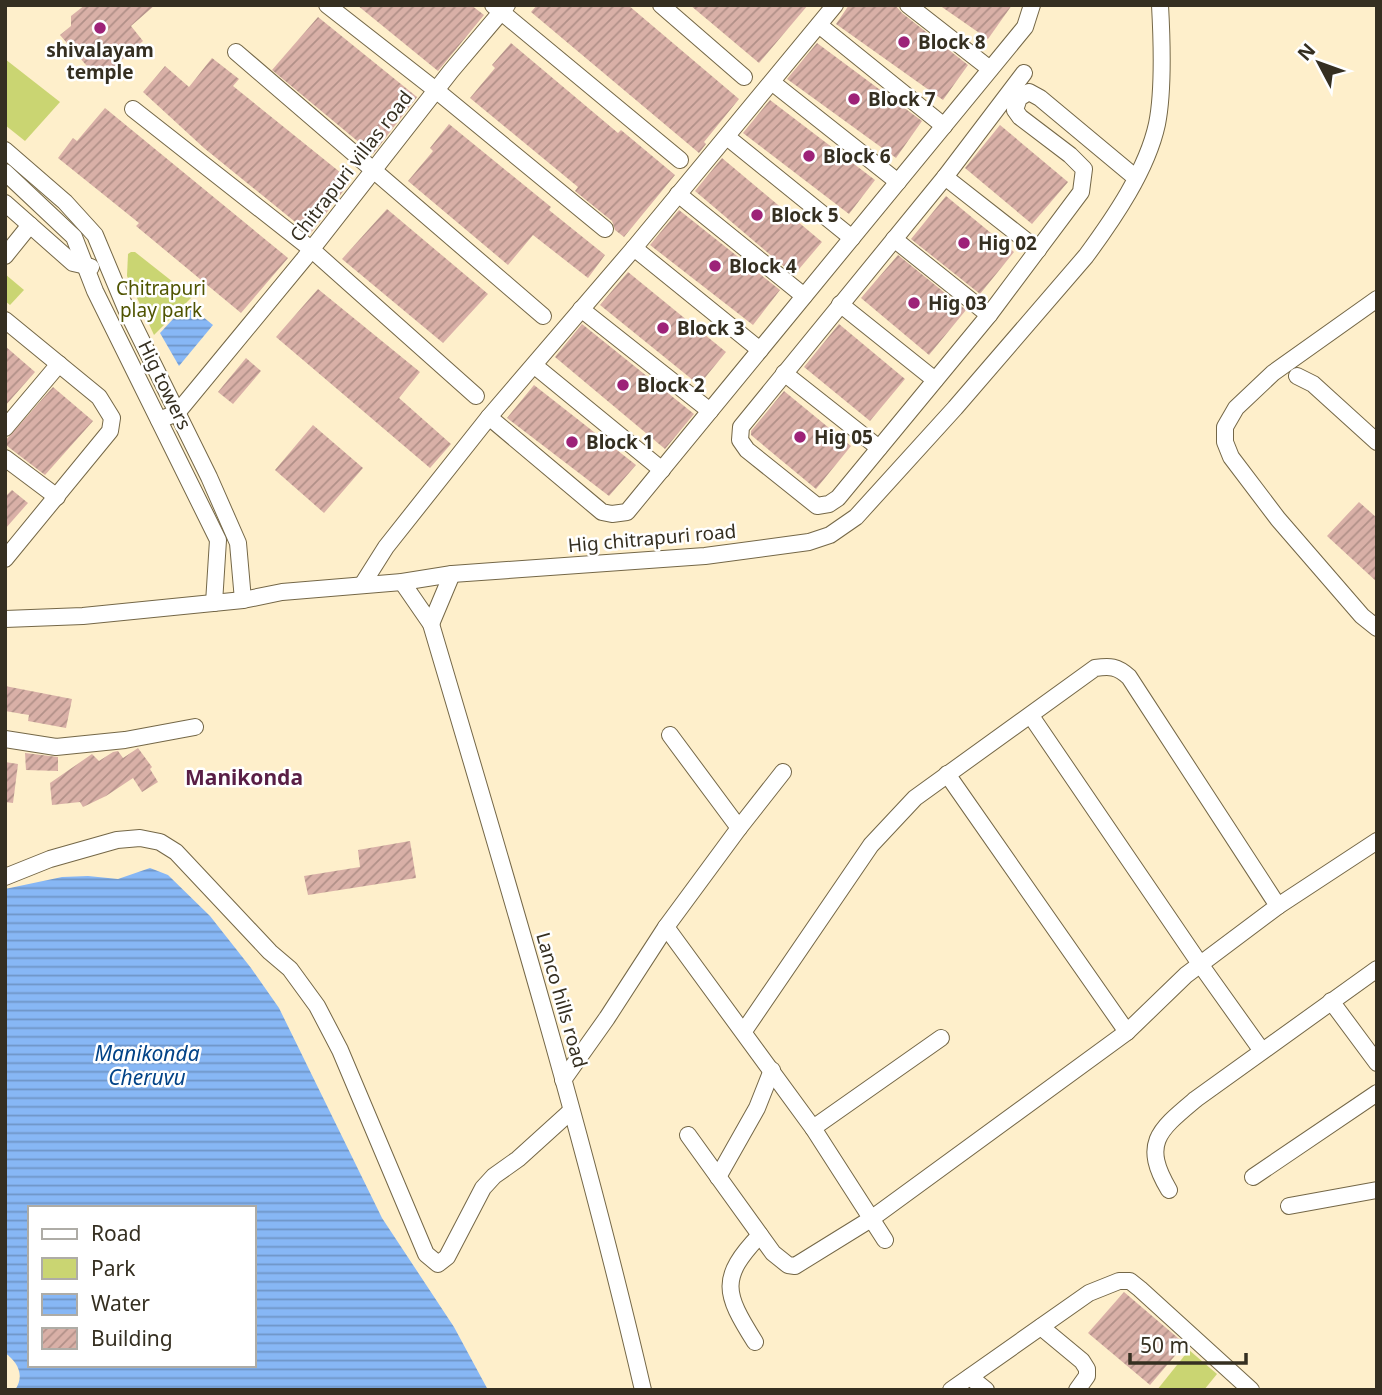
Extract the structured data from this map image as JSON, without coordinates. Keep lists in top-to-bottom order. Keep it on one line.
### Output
{"streets":{"street":["Chitrapuri villas road","Hig towers","Hig chitrapuri road","Lanco hills road"]},"crossings":[["Hig towers","Hig chitrapuri road"],["Hig chitrapuri road","Lanco hills road"]],"districts":["Manikonda"],"water":["Manikonda Cheruvu"],"parks":["Chitrapuri play park"],"places":["shivalayam temple","Block 8","Block 7","Block 6","Block 5","Hig 02","Block 4","Hig 03","Block 3","Block 2","Hig 05","Block 1"],"legend":["Road","Park","Water","Building"],"scale_bar":"50 m","north":"top left"}
